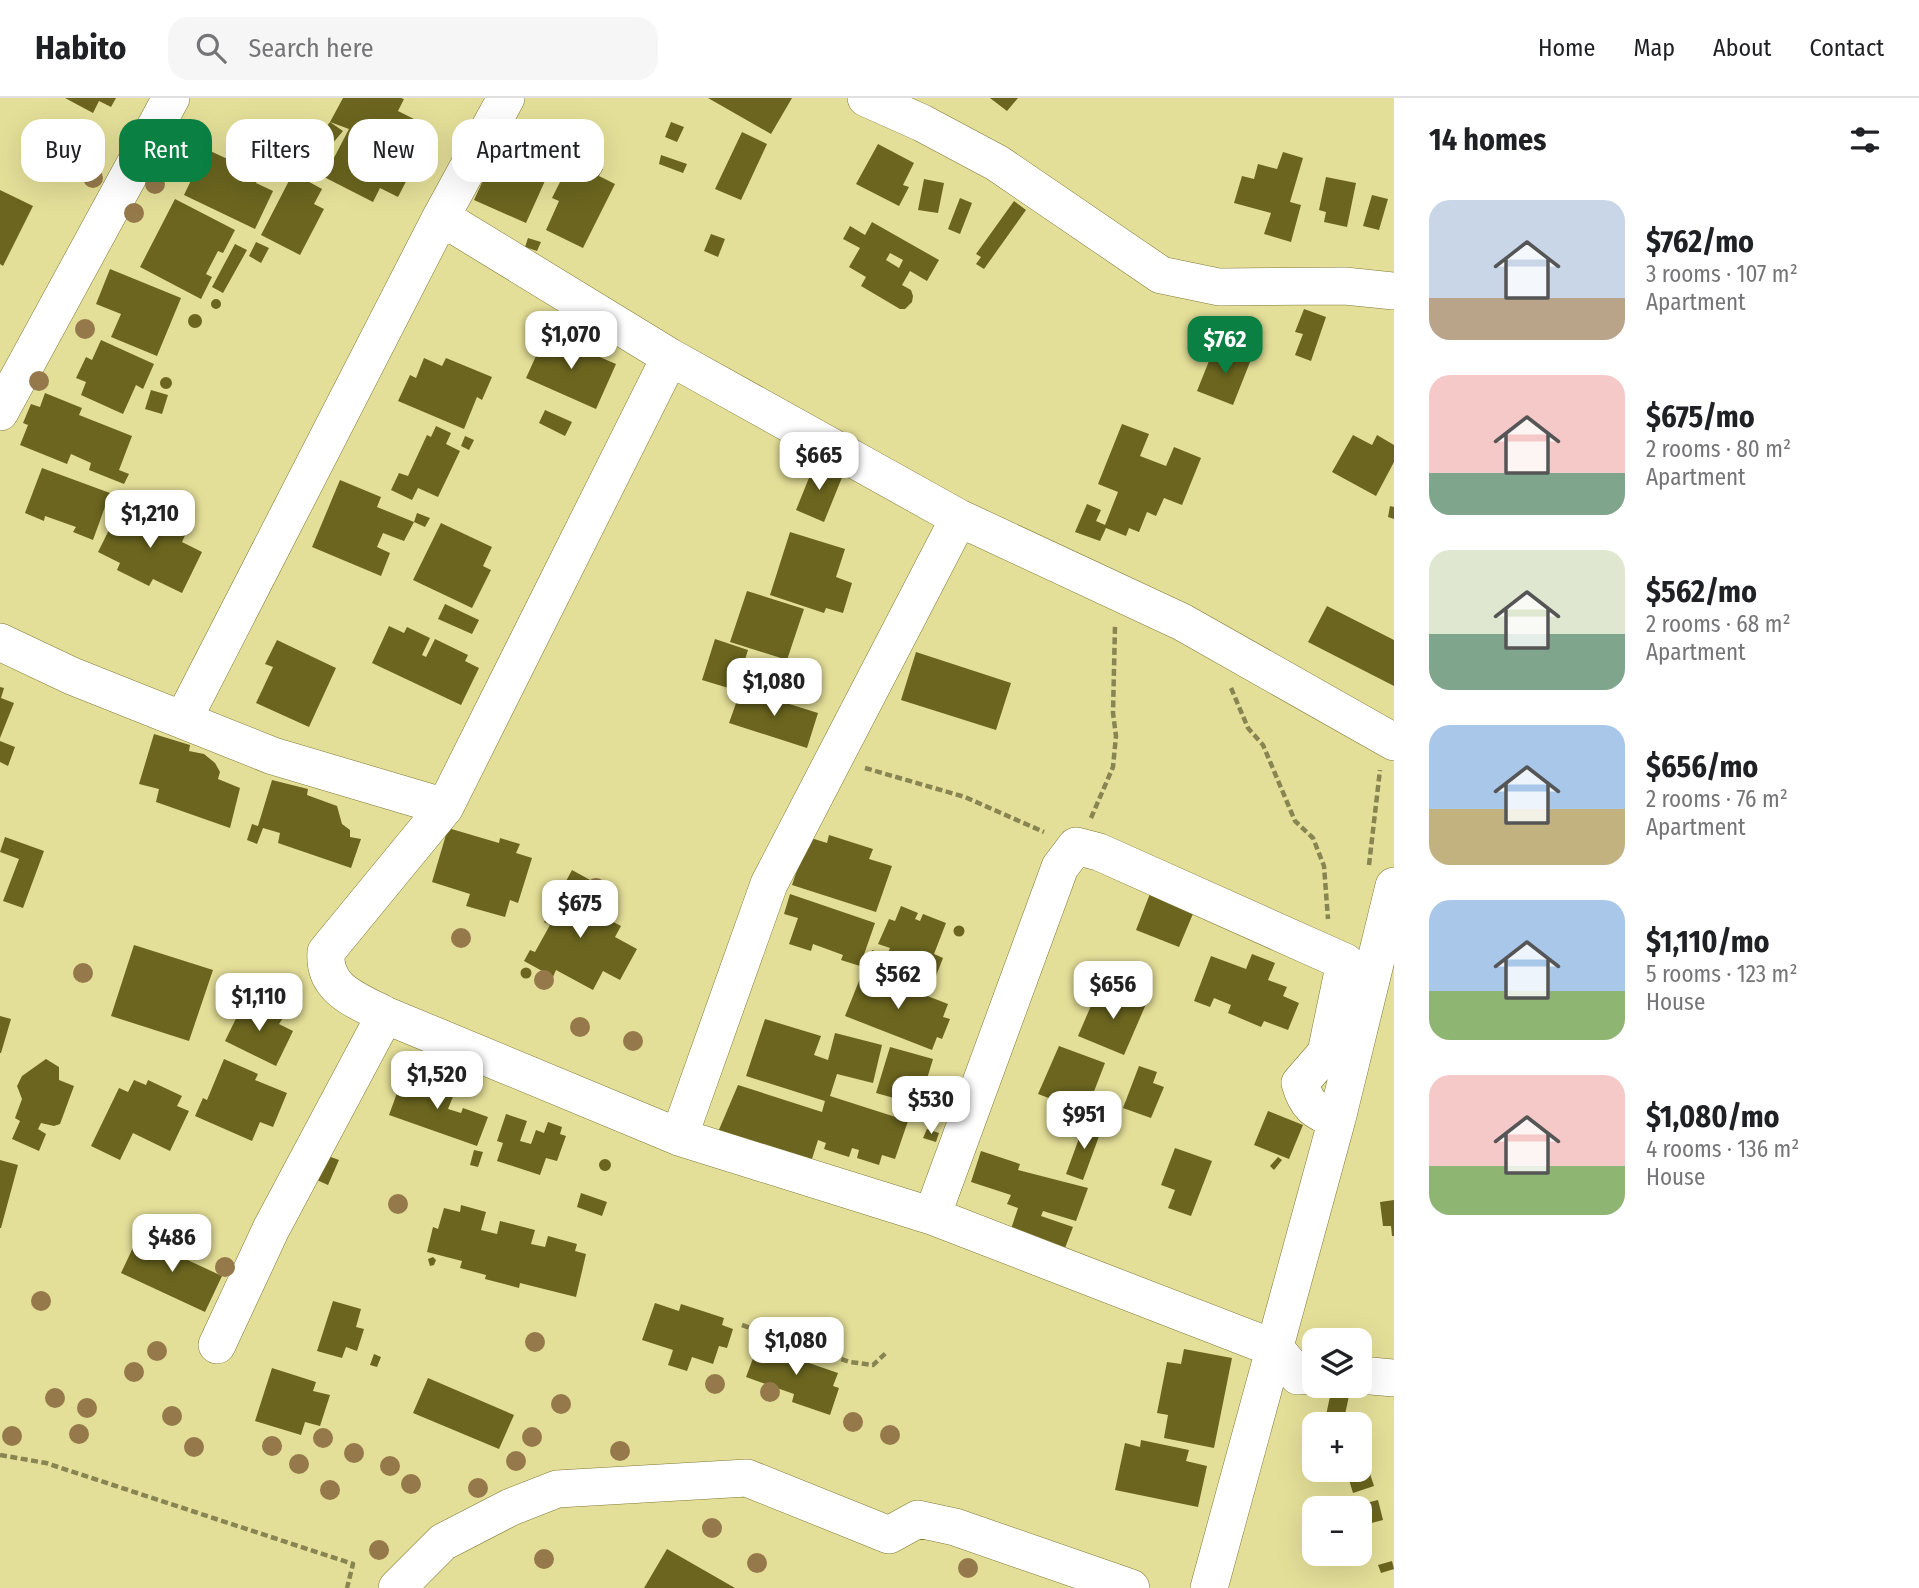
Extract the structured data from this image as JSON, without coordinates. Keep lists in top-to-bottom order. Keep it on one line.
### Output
{"page":{"header":"Habito","search":"Search here","nav":["Home","Map","About","Contact"],"heading":"14 homes","chip":["Buy","Rent","Filters","New","Apartment"],"list":[{"name":"$762/mo","note":"3 rooms · 107 m² · Apartment"},{"name":"$675/mo","note":"2 rooms · 80 m² · Apartment"},{"name":"$562/mo","note":"2 rooms · 68 m² · Apartment"},{"name":"$656/mo","note":"2 rooms · 76 m² · Apartment"},{"name":"$1,110/mo","note":"5 rooms · 123 m² · House"},{"name":"$1,080/mo","note":"4 rooms · 136 m² · House"}],"price":["$1,070","$762","$665","$1,210","$1,080","$675","$562","$656","$1,110","$1,520","$530","$951","$486","$1,080"],"map_buttons":["+","−"]}}
